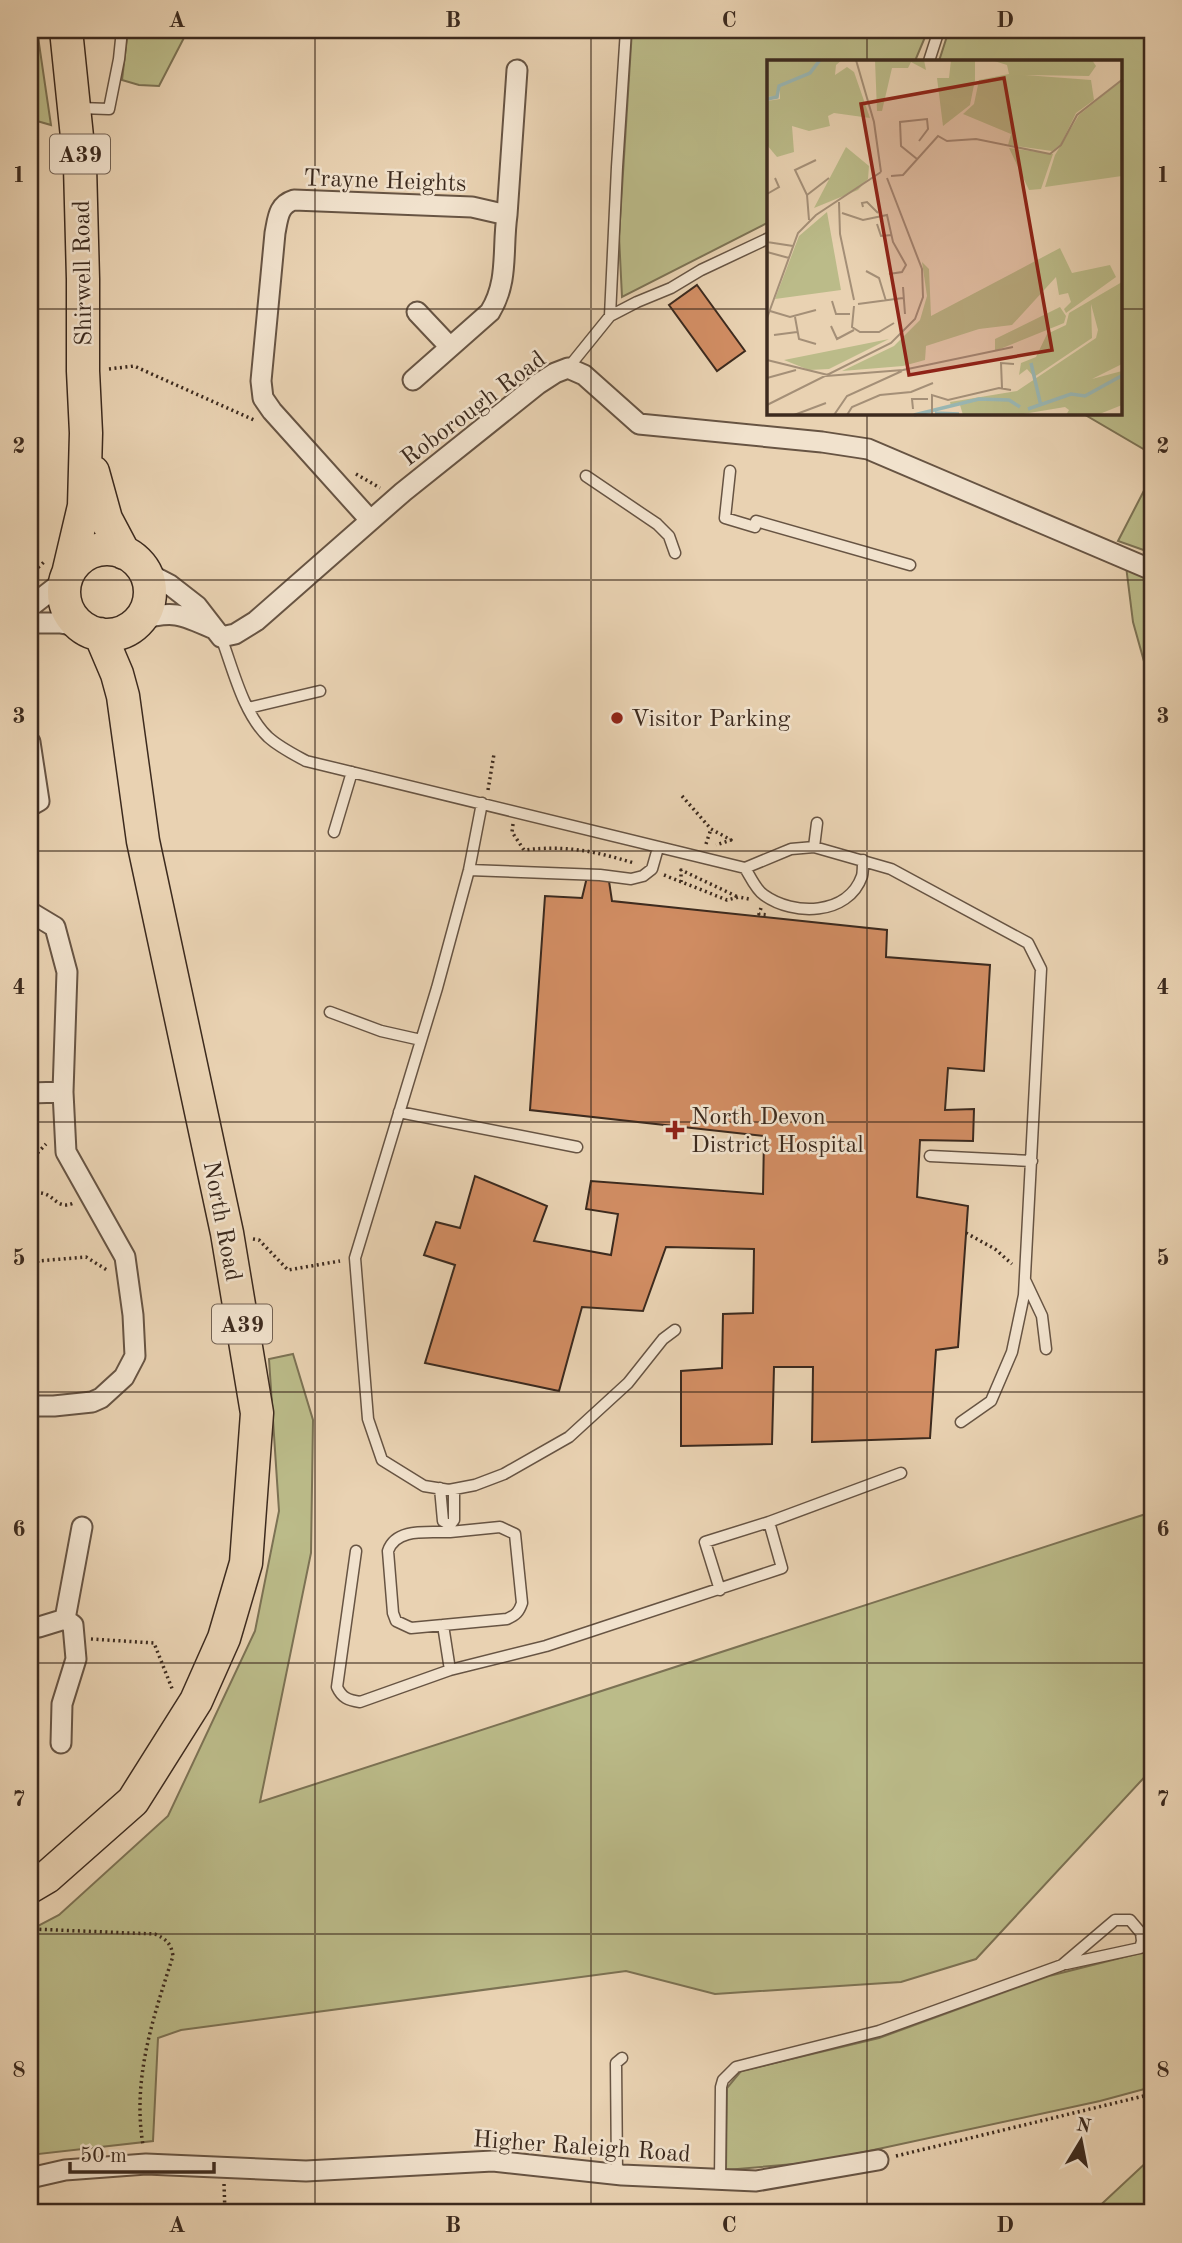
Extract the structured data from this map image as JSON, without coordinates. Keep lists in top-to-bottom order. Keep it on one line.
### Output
{"streets":{"main road":["A39","Shirwell Road","North Road"],"street":["Trayne Heights","Roborough Road","Higher Raleigh Road"]},"crossings":[["Trayne Heights","Roborough Road"],["Shirwell Road","North Road"]],"places":{"other":["Visitor Parking"],"health":["North Devon District Hospital"]},"scale_bar":"50 m","north":"top","grid":{"columns":["A","B","C","D"],"rows":["1","2","3","4","5","6","7","8"]}}
